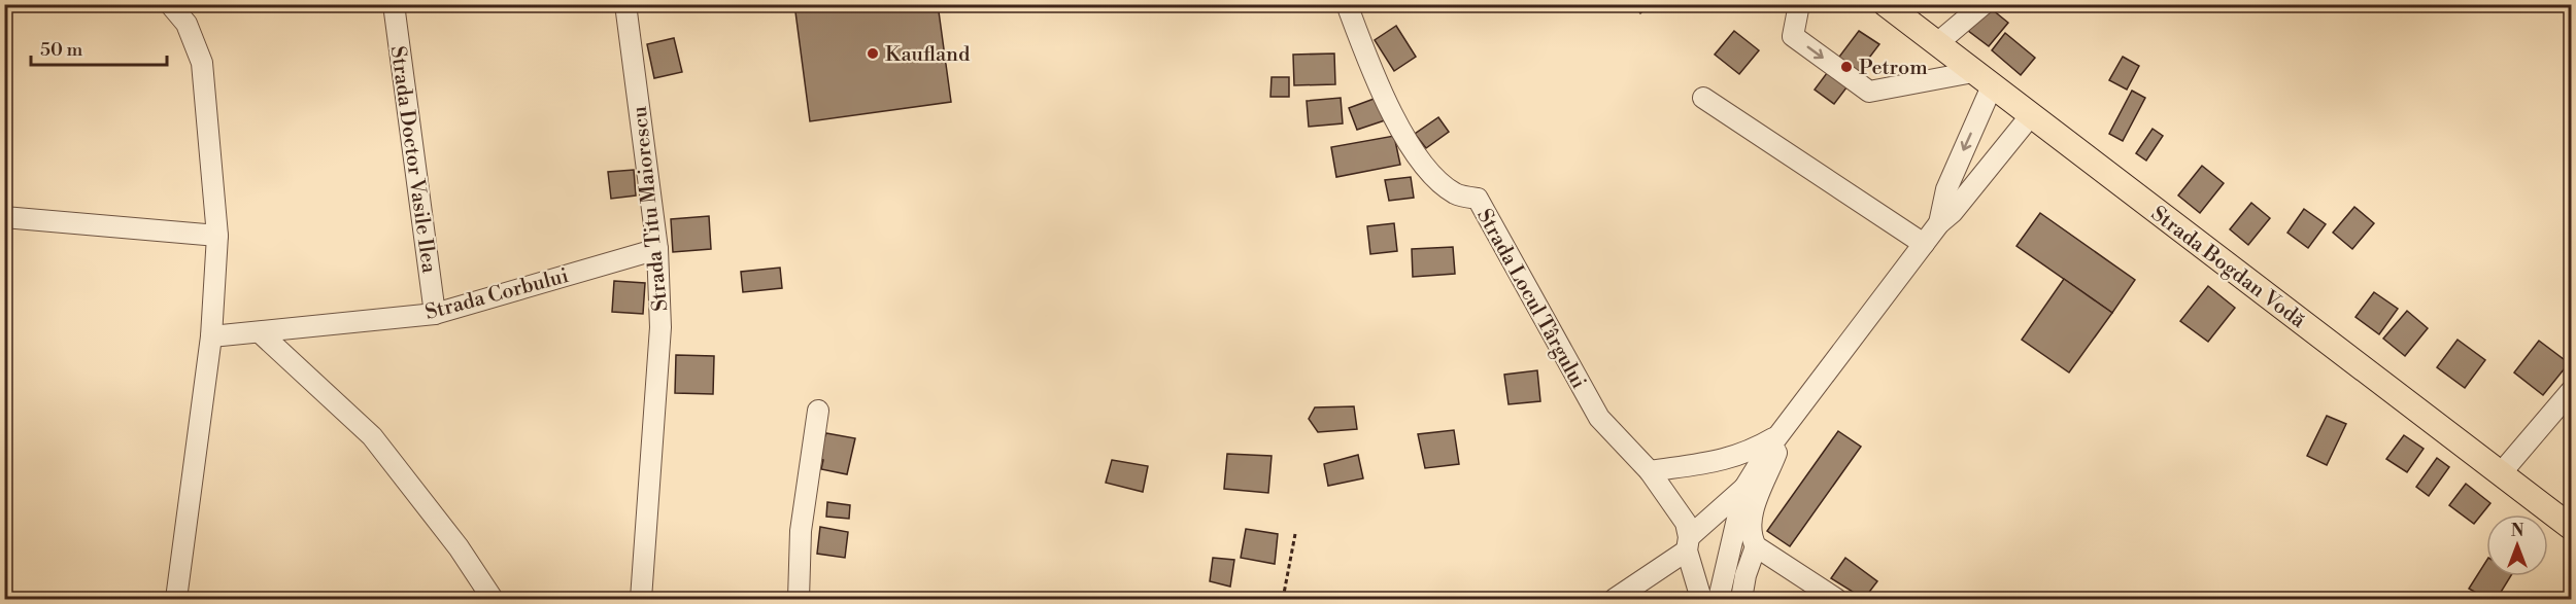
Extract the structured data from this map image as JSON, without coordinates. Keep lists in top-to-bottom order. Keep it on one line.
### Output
{"streets":{"main road":["Strada Bogdan Vodă"],"street":["Strada Doctor Vasile Ilea","Strada Titu Maiorescu","Strada Corbului","Strada Locul Târgului"]},"crossings":[["Strada Doctor Vasile Ilea","Strada Corbului"],["Strada Titu Maiorescu","Strada Corbului"]],"places":["Kaufland","Petrom"],"scale_bar":"50 m","north":"top"}
